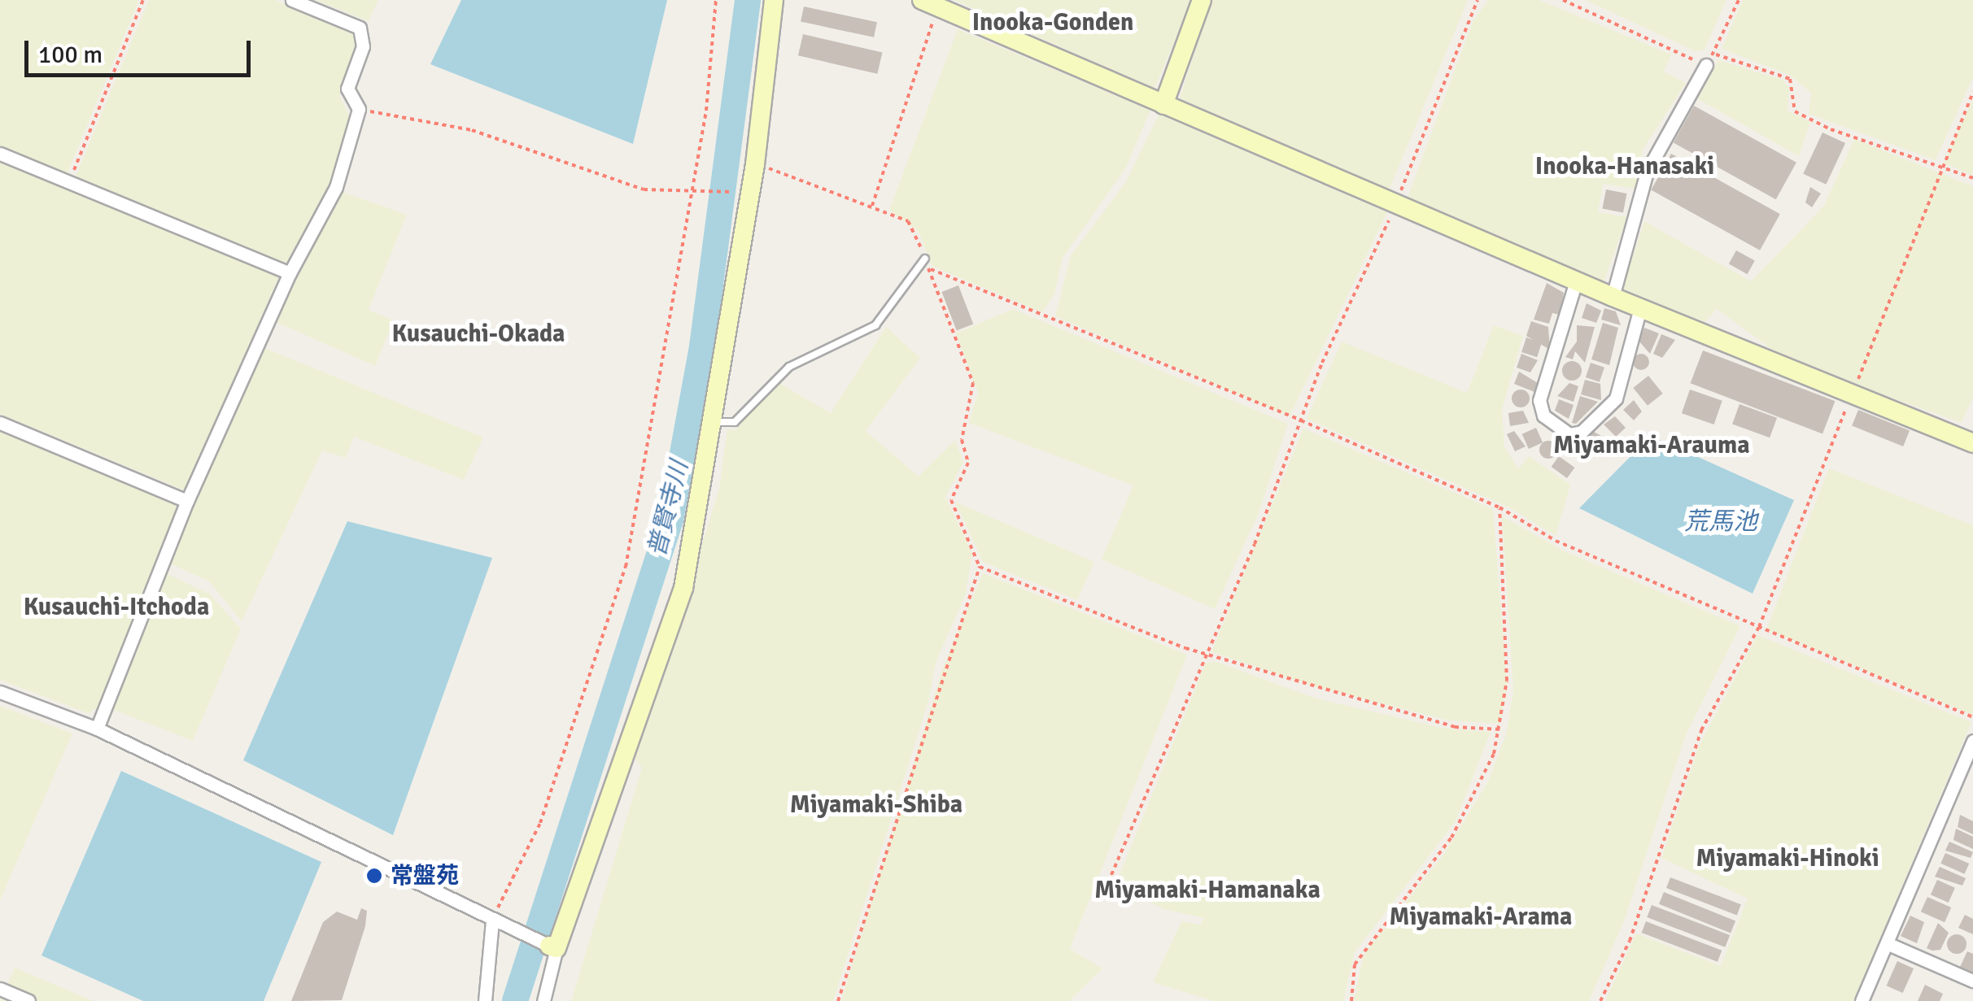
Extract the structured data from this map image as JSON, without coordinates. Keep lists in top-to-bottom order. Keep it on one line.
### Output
{"districts":["Inooka-Gonden","Inooka-Hanasaki","Kusauchi-Okada","Miyamaki-Arauma","Kusauchi-Itchoda","Miyamaki-Shiba","Miyamaki-Hinoki","Miyamaki-Hamanaka","Miyamaki-Arama"],"water":["普賢寺川","荒馬池"],"places":["常盤苑"],"scale_bar":"100 m"}
